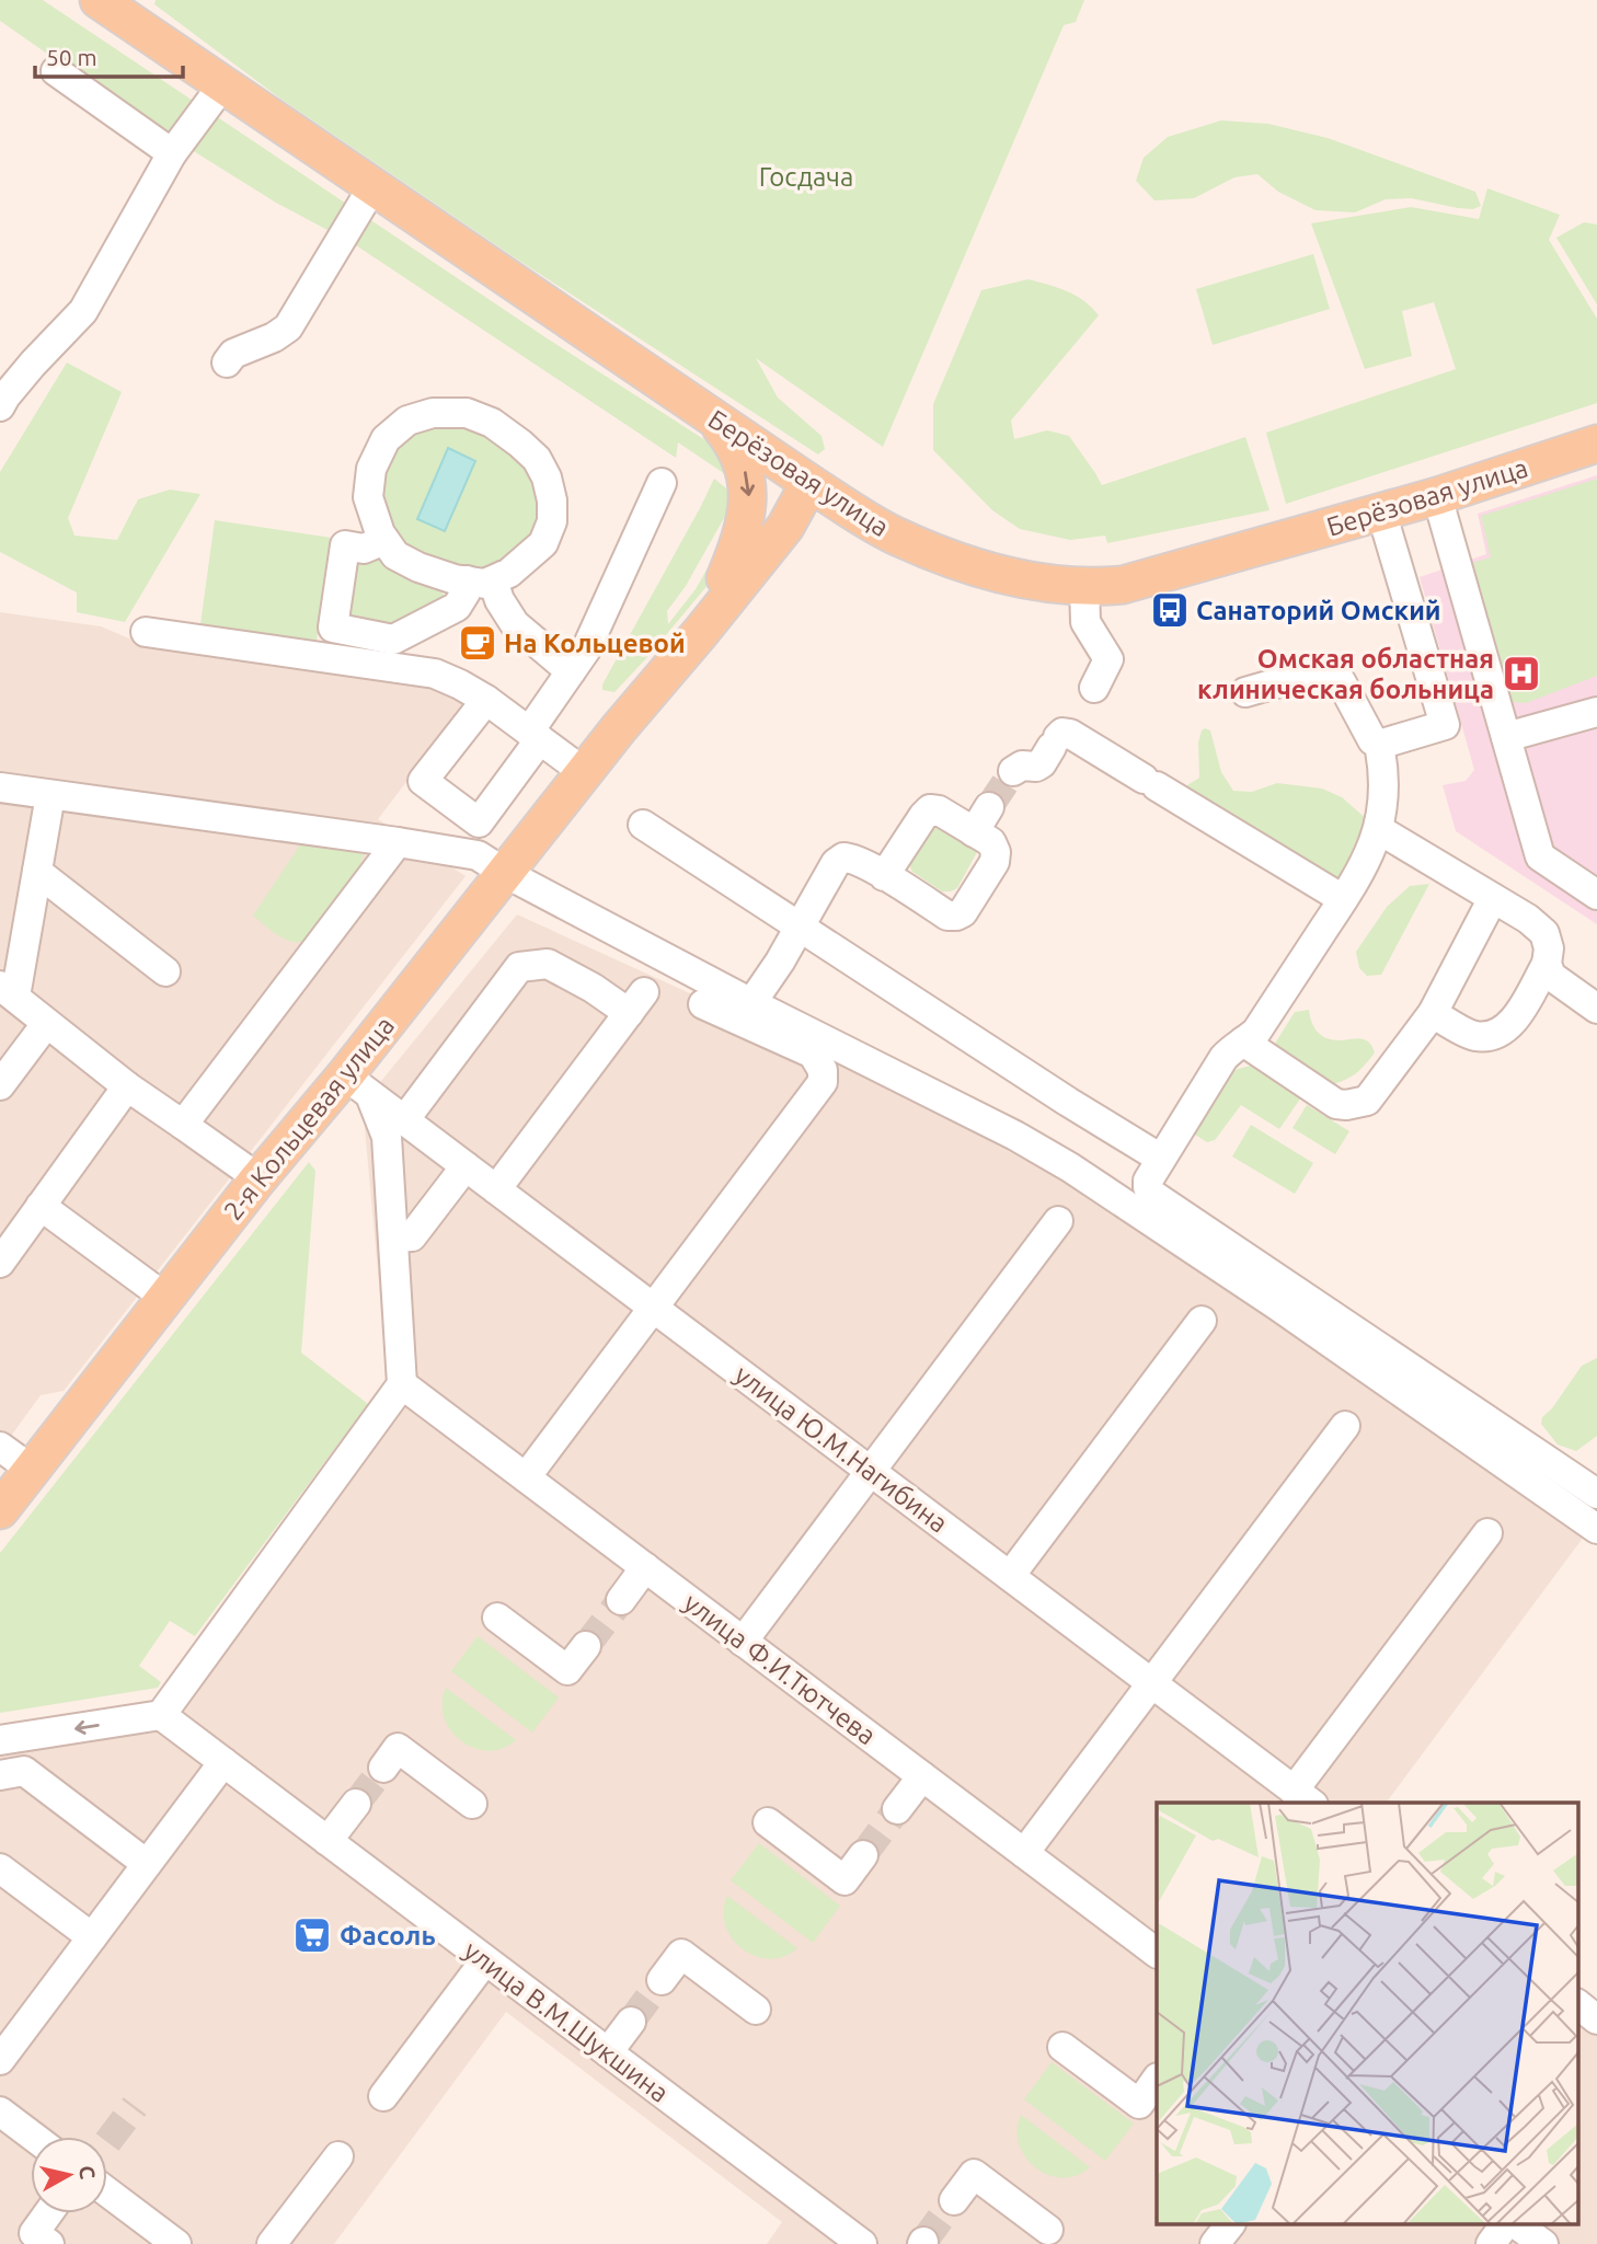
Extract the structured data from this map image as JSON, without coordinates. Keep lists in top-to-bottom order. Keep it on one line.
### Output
{"streets":{"main road":["Берёзовая улица","2-я Кольцевая улица"],"street":["улица Ю.М.Нагибина","улица Ф.И.Тютчева","улица В.М.Шукшина"]},"crossings":[["Берёзовая улица","2-я Кольцевая улица"],["2-я Кольцевая улица","улица Ю.М.Нагибина"]],"parks":["Госдача"],"places":{"bus stop":["Санаторий Омский"],"cafe":["На Кольцевой"],"hospital":["Омская областная клиническая больница"],"supermarket":["Фасоль"]},"scale_bar":"50 m","north":"right"}
